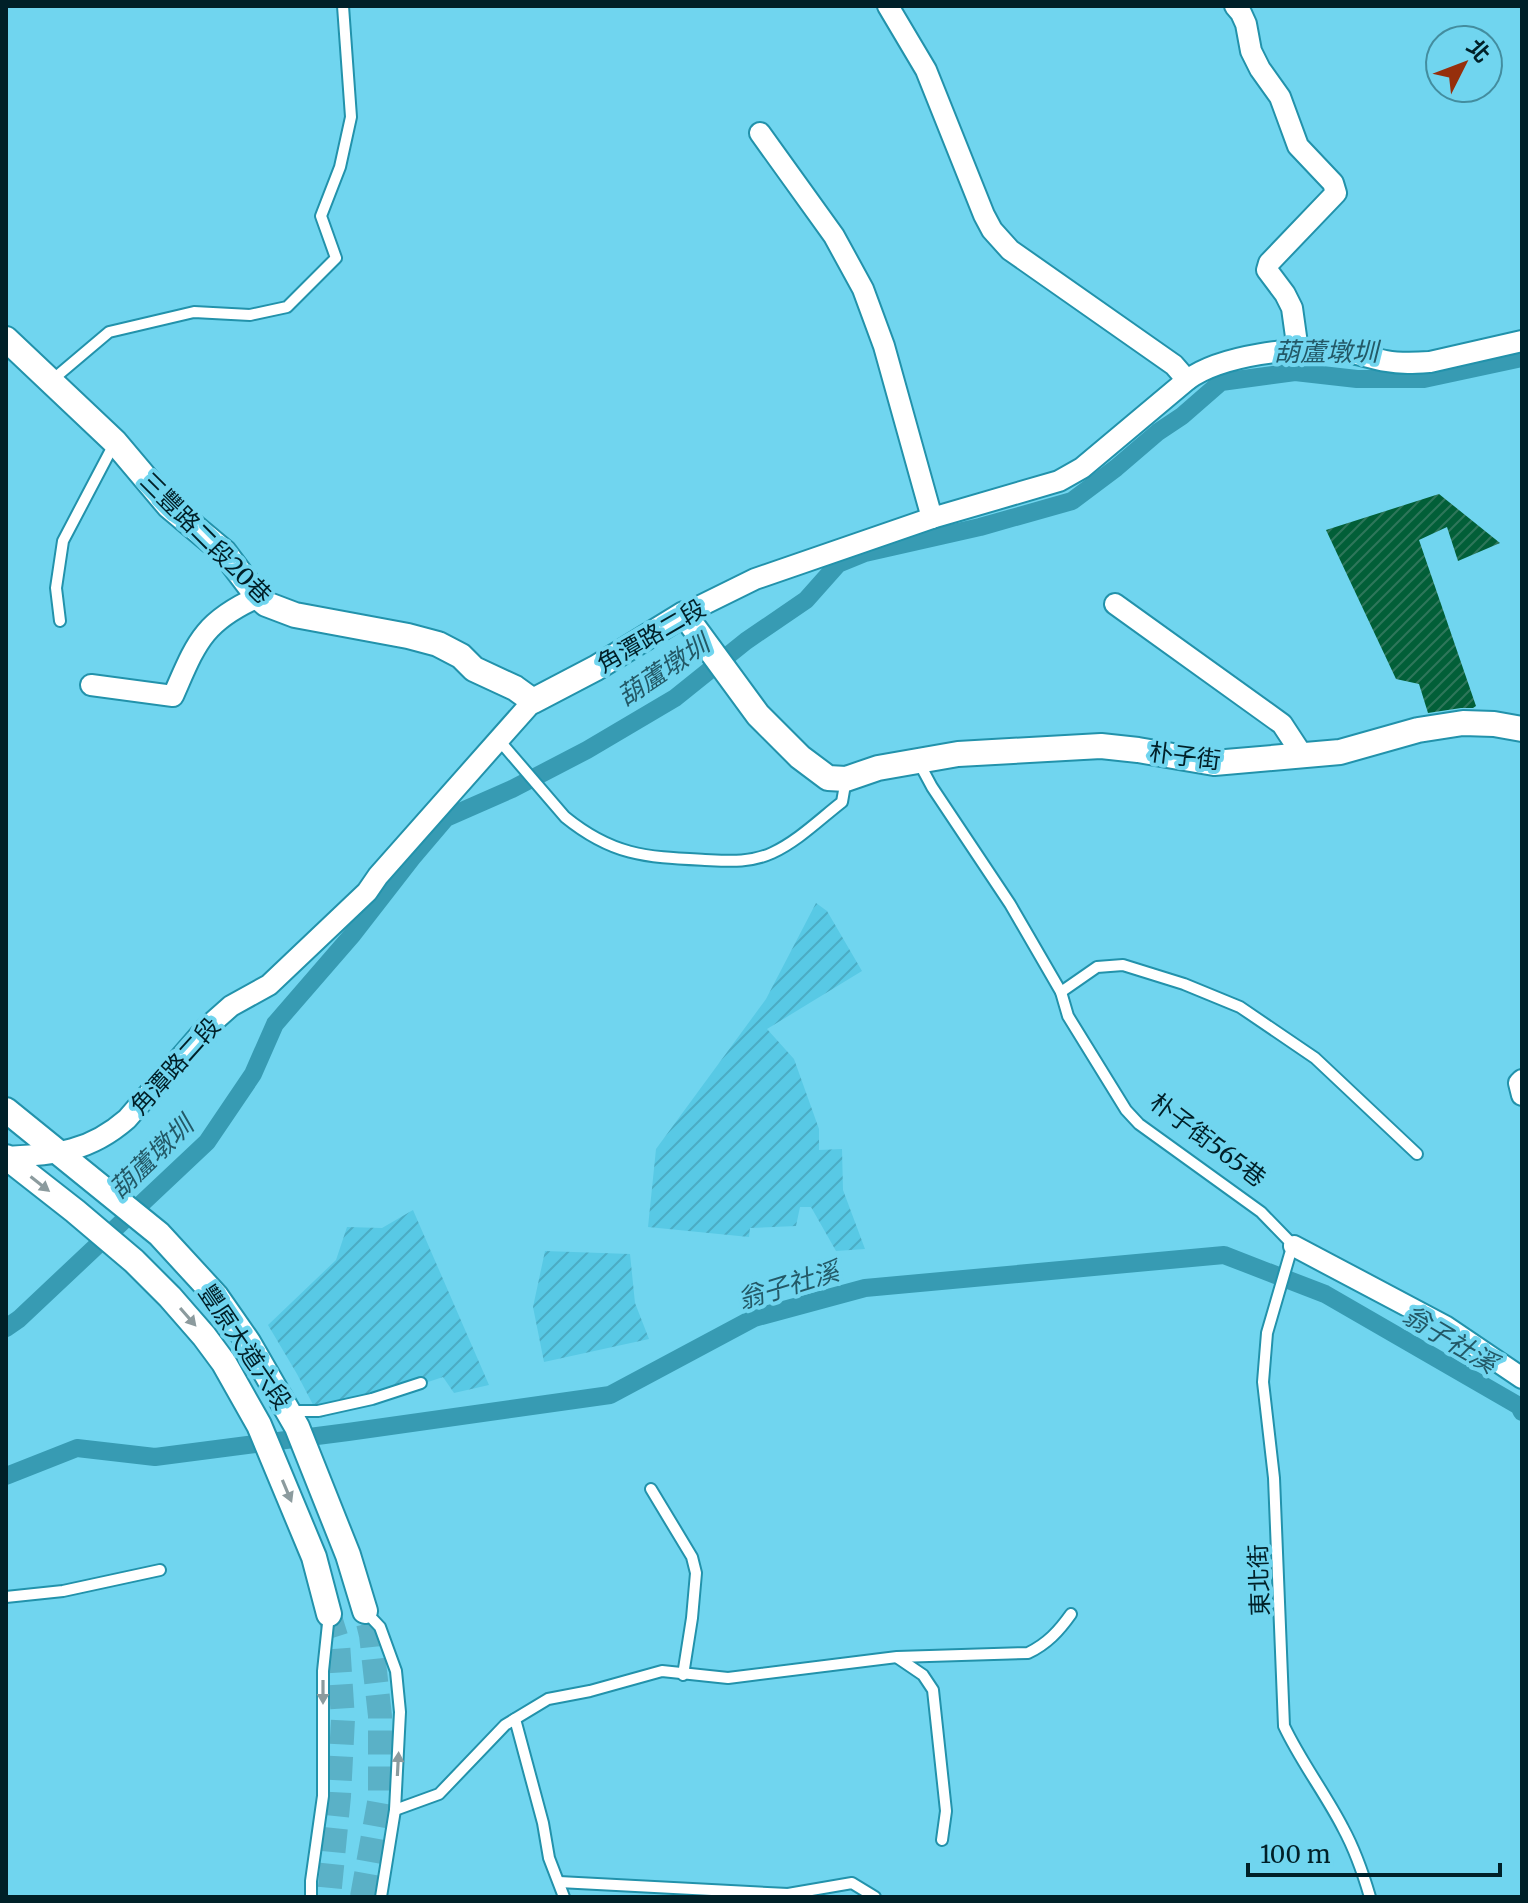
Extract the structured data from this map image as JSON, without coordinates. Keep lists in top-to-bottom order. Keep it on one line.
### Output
{"streets":{"street":["三豐路二段20巷","角潭路二段","朴子街","朴子街565巷","豐原大道六段"],"lane":["東北街"]},"crossings":[["三豐路二段20巷","角潭路二段"],["角潭路二段","豐原大道六段"],["朴子街","朴子街565巷"],["朴子街565巷","東北街"]],"water":["葫蘆墩圳","翁子社溪"],"scale_bar":"100 m","north":"top right"}
